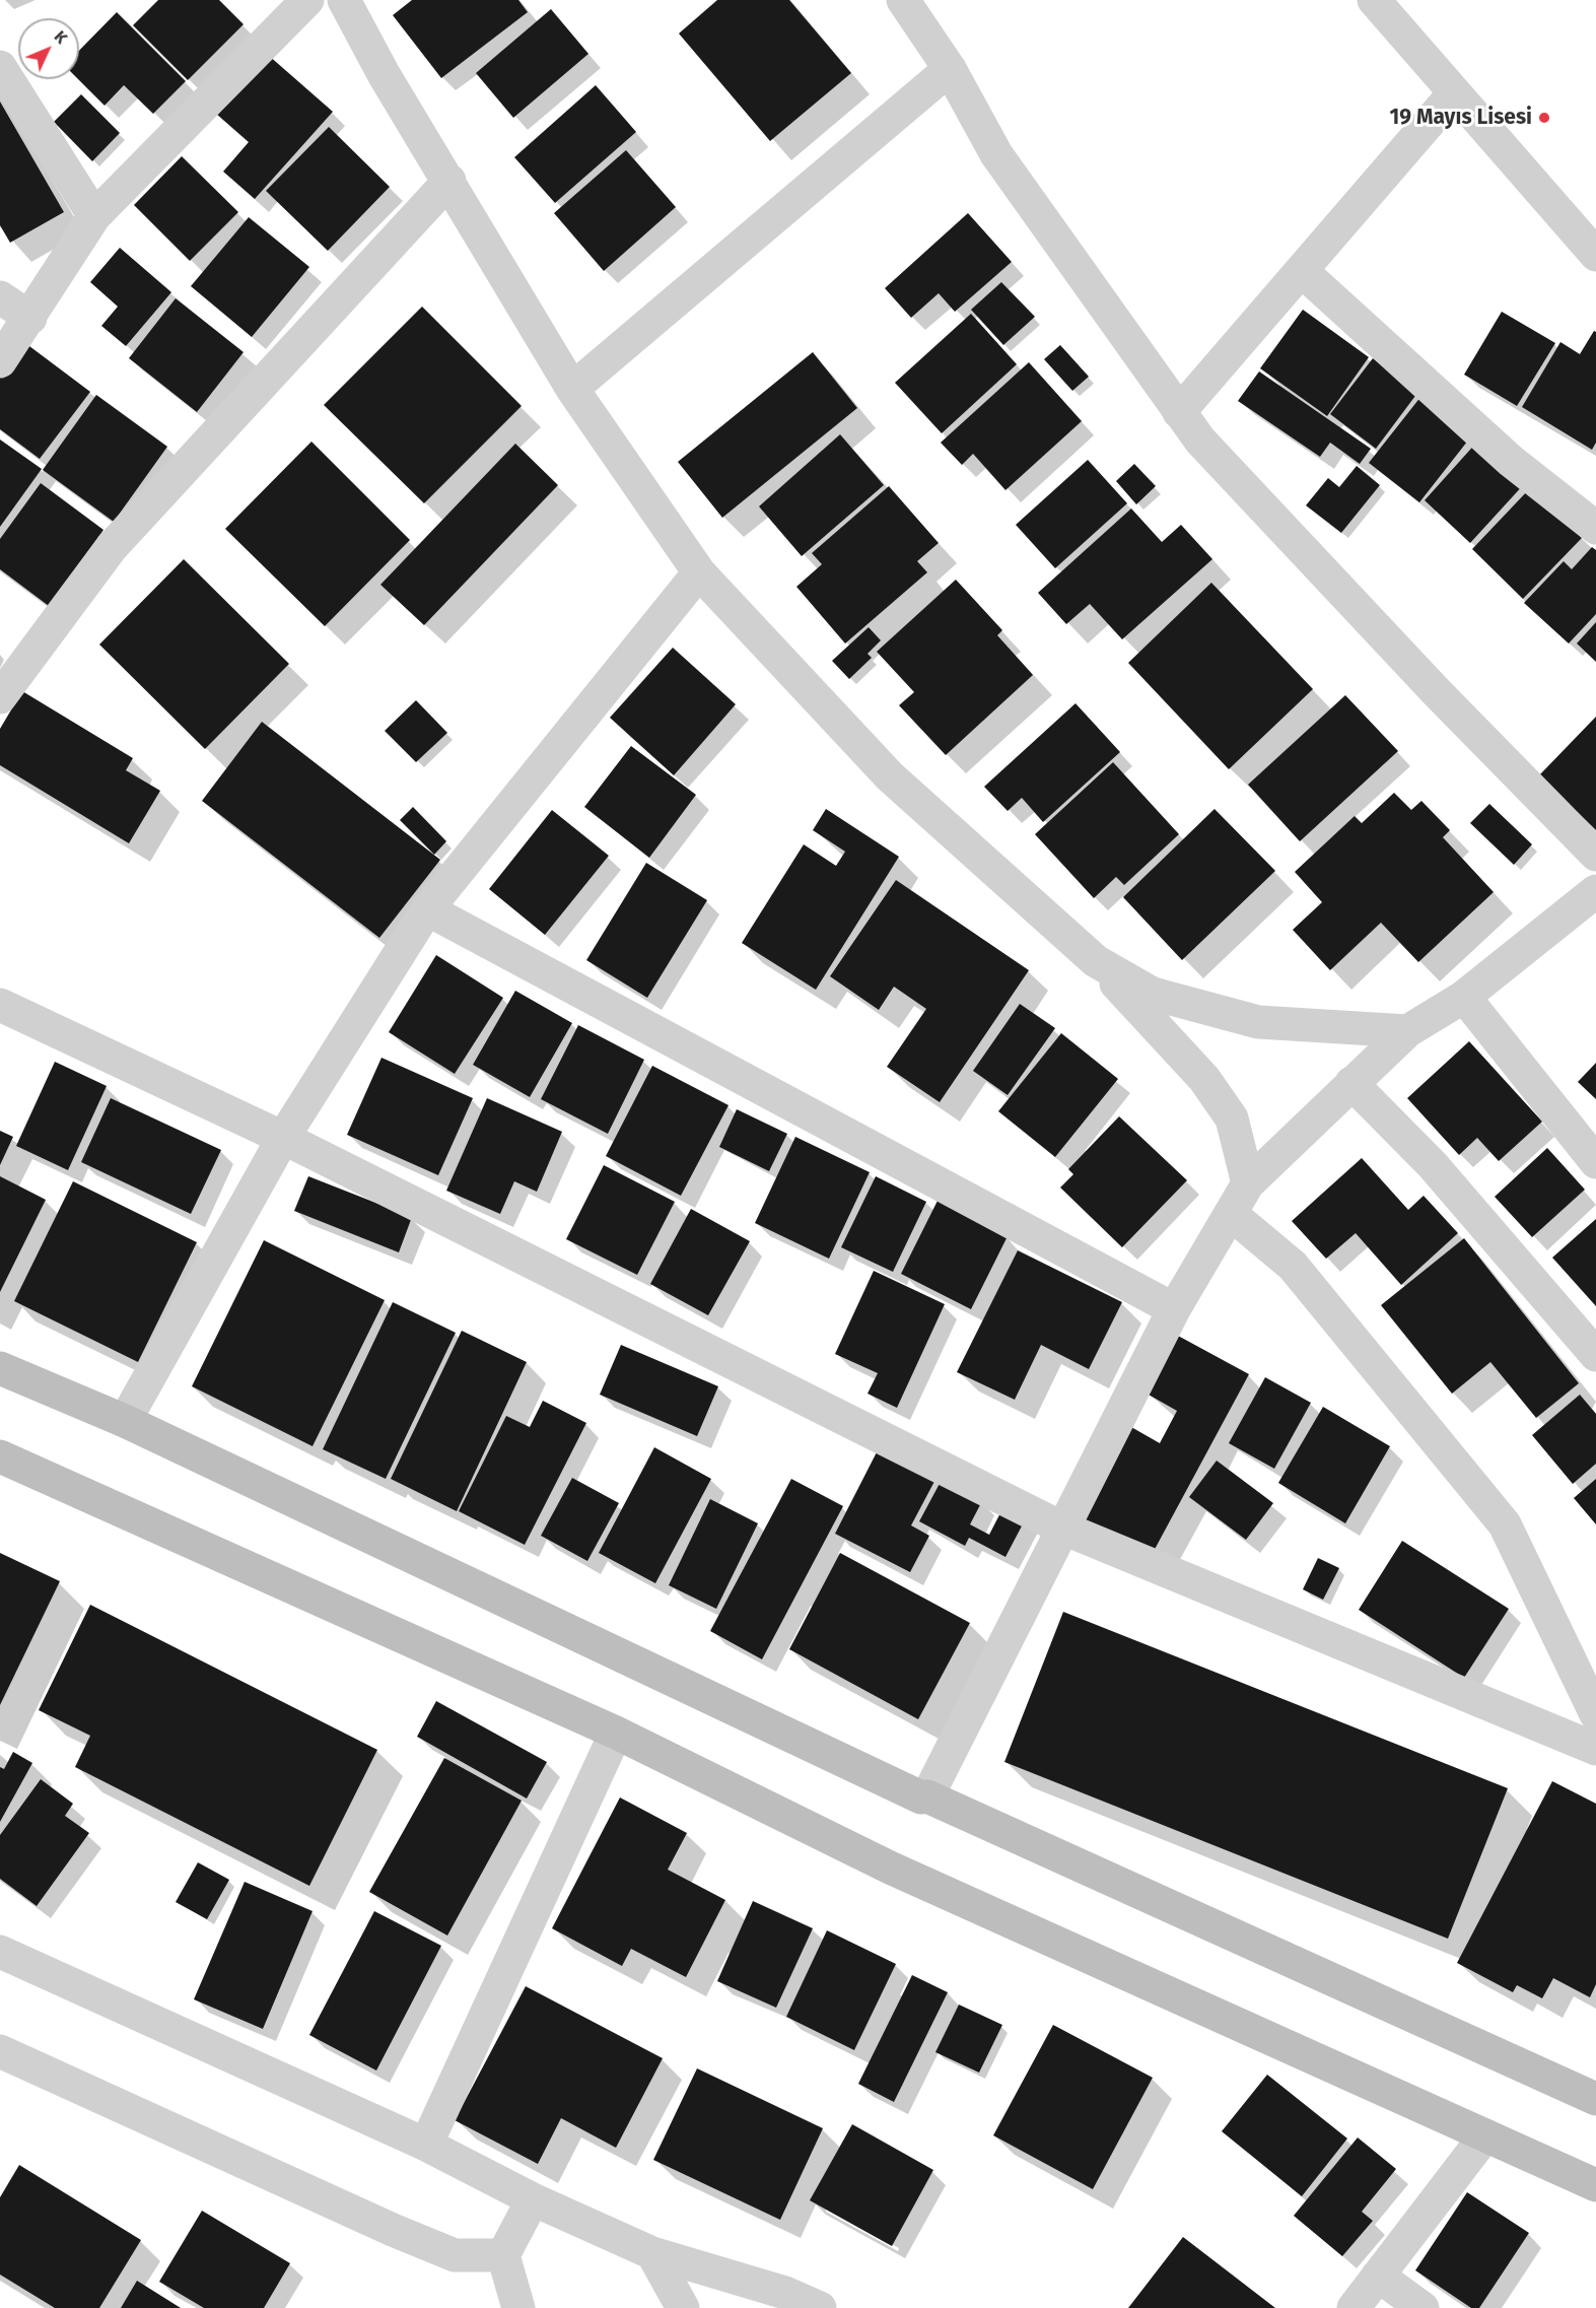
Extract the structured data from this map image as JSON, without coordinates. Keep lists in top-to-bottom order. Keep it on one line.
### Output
{"places":["19 Mayıs Lisesi"],"north":"top right"}
